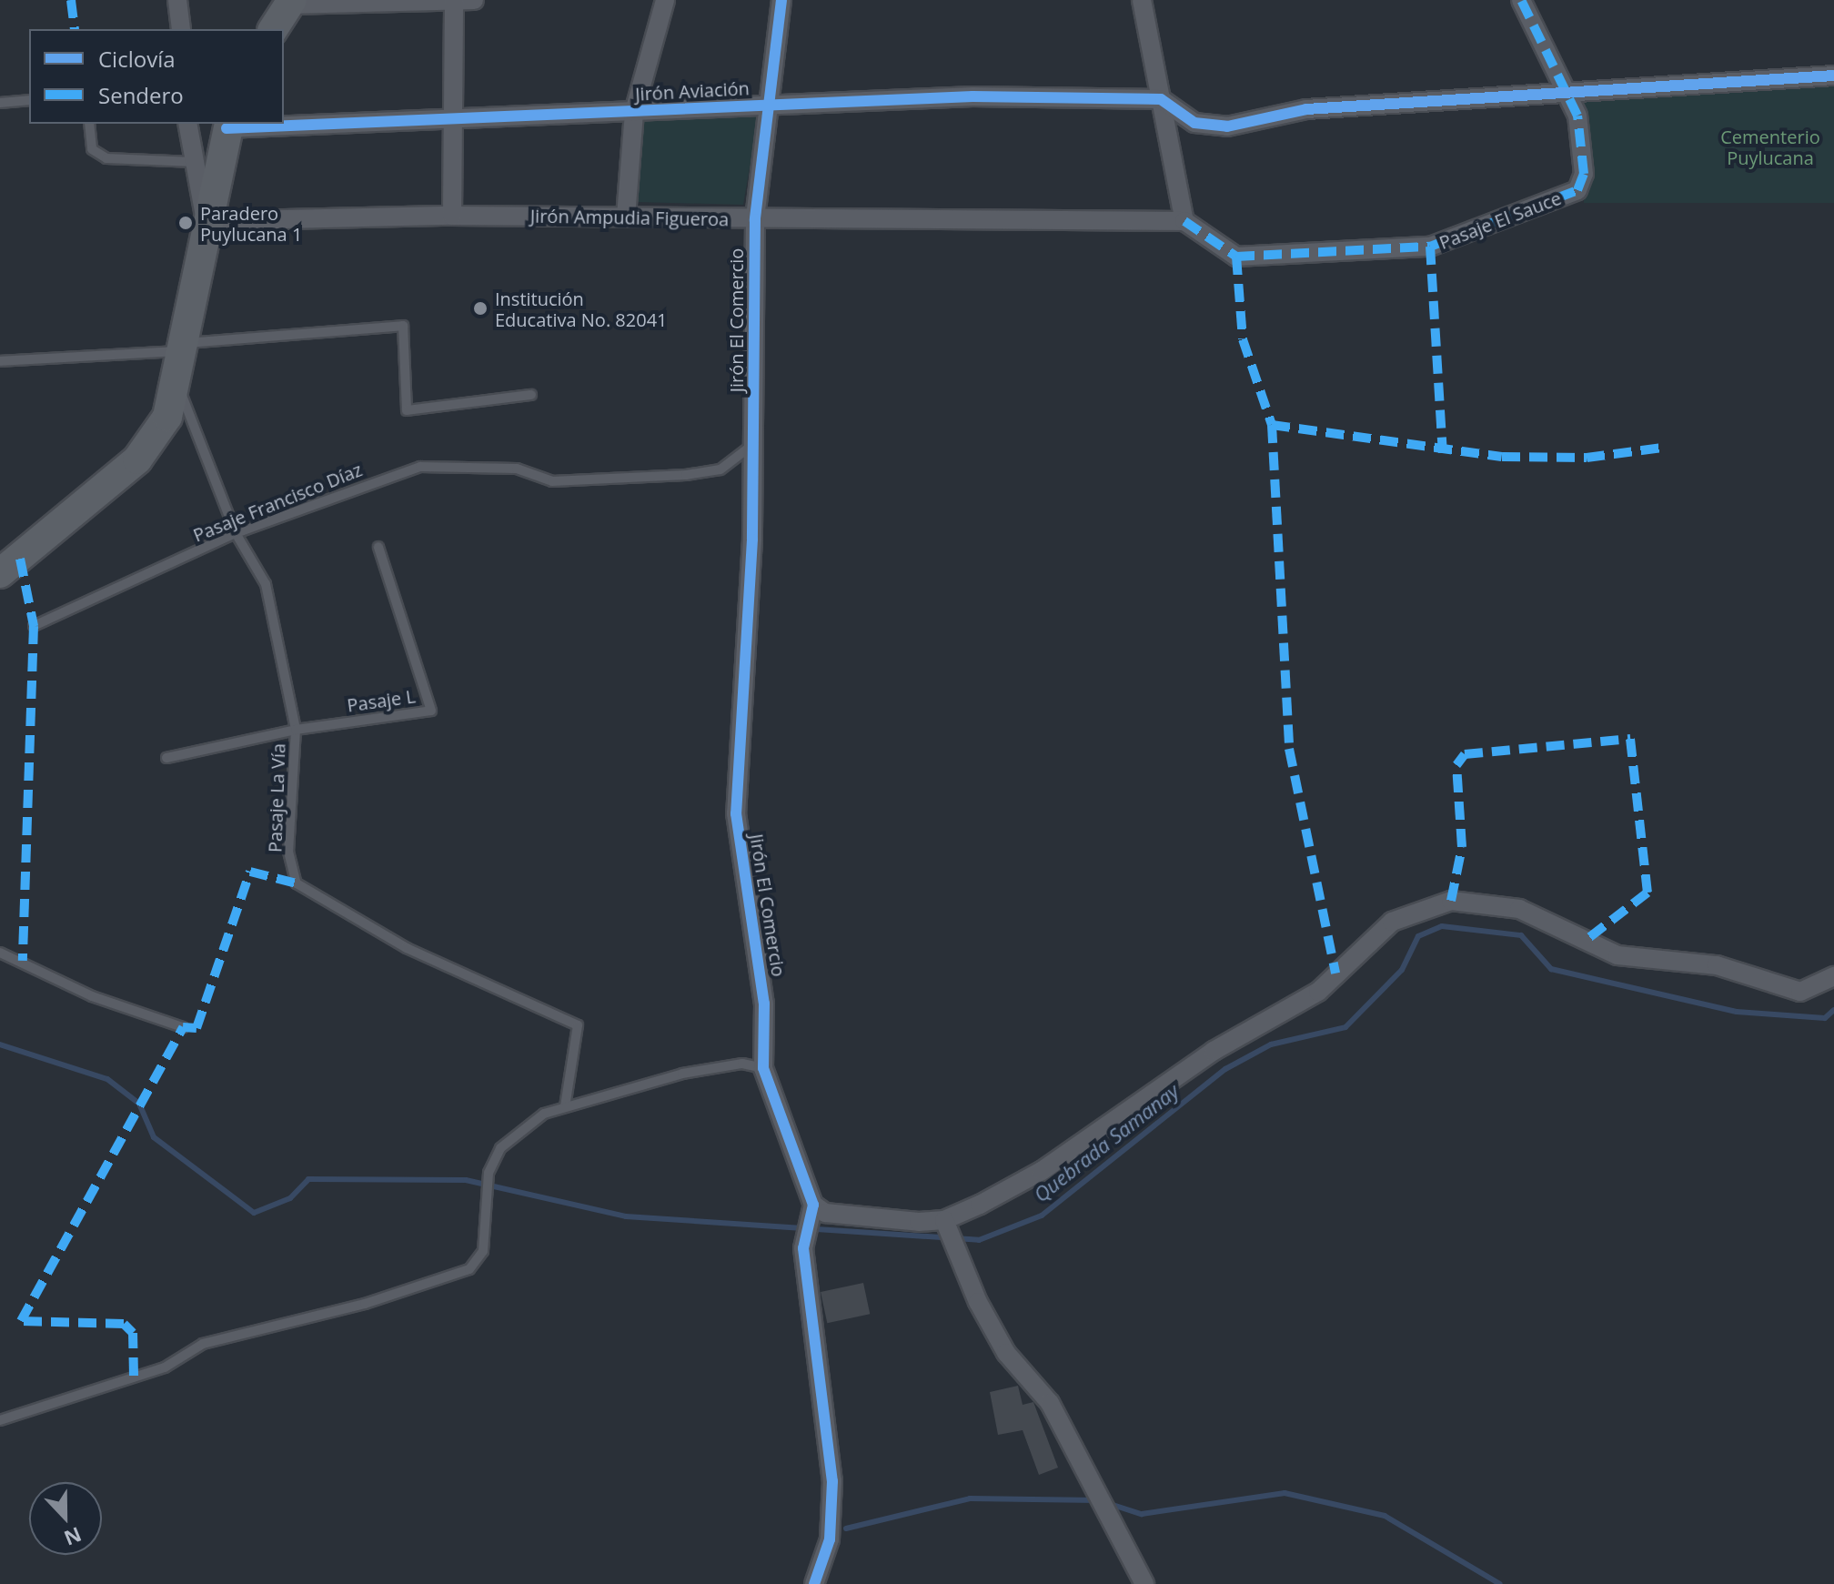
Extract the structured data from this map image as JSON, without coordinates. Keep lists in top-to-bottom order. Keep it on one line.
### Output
{"streets":{"street":["Jirón Aviación","Jirón Ampudia Figueroa","Pasaje El Sauce","Jirón El Comercio"],"lane":["Pasaje Francisco Díaz","Pasaje L","Pasaje La Vía"]},"crossings":[["Jirón Aviación","Jirón El Comercio"],["Jirón Ampudia Figueroa","Pasaje El Sauce"],["Jirón Ampudia Figueroa","Jirón El Comercio"],["Jirón El Comercio","Pasaje Francisco Díaz"],["Pasaje Francisco Díaz","Pasaje La Vía"],["Pasaje L","Pasaje La Vía"]],"water":["Quebrada Samanay"],"parks":["Cementerio Puylucana"],"places":["Paradero Puylucana 1","Institución Educativa No. 82041"],"legend":["Ciclovía","Sendero"],"north":"bottom"}
